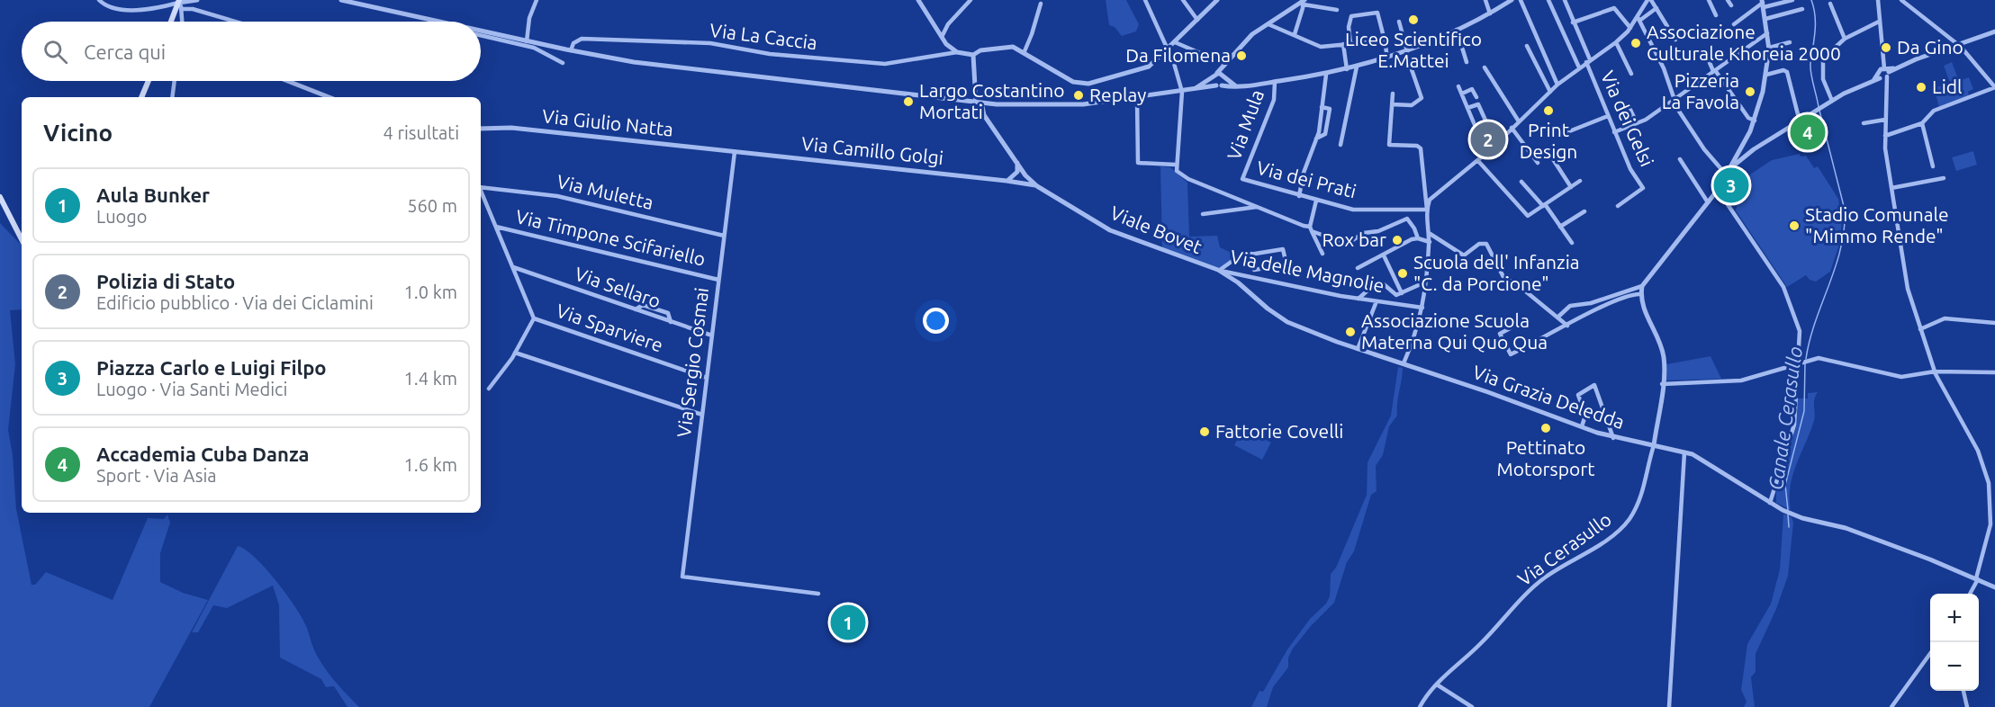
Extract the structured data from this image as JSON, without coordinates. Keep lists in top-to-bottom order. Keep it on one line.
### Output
{"streets":{"street":["Via La Caccia","Via dei Gelsi","Via Giulio Natta","Via Mula","Via Camillo Golgi","Via dei Prati","Via Muletta","Viale Bovet","Via Timpone Scifariello","Via delle Magnolie","Via Sellaro","Via Sparviere","Via Sergio Cosmai","Via Grazia Deledda","Via Cerasullo"]},"crossings":[["Via Giulio Natta","Via Camillo Golgi"],["Via Giulio Natta","Via Sergio Cosmai"],["Via Mula","Via dei Prati"],["Via Camillo Golgi","Viale Bovet"],["Via Camillo Golgi","Via Sergio Cosmai"],["Via Muletta","Via Sergio Cosmai"],["Viale Bovet","Via delle Magnolie"],["Viale Bovet","Via Grazia Deledda"],["Via Timpone Scifariello","Via Sergio Cosmai"],["Via Sellaro","Via Sergio Cosmai"],["Via Sparviere","Via Sergio Cosmai"],["Via Grazia Deledda","Via Cerasullo"]],"water":["Canale Cerasullo"],"places":["Liceo Scientifico E.Mattei","Associazione Culturale Khoreia 2000","Da Gino","Da Filomena","Lidl","Pizzeria La Favola","Replay","Largo Costantino Mortati","Print Design","Stadio Comunale \"Mimmo Rende\"","Rox bar","Scuola dell' Infanzia \"C. da Porcione\"","Associazione Scuola Materna Qui Quo Qua","Pettinato Motorsport","Fattorie Covelli"],"page":{"search":"Cerca qui","heading":["Vicino","4 risultati"],"pins":["4","2","3","1"],"list":[{"mark":"1","name":"Aula Bunker","note":"Luogo","value":"560 m"},{"mark":"2","name":"Polizia di Stato","note":"Edificio pubblico · Via dei Ciclamini","value":"1.0 km"},{"mark":"3","name":"Piazza Carlo e Luigi Filpo","note":"Luogo · Via Santi Medici","value":"1.4 km"},{"mark":"4","name":"Accademia Cuba Danza","note":"Sport · Via Asia","value":"1.6 km"}],"map_buttons":["+","−"]}}
